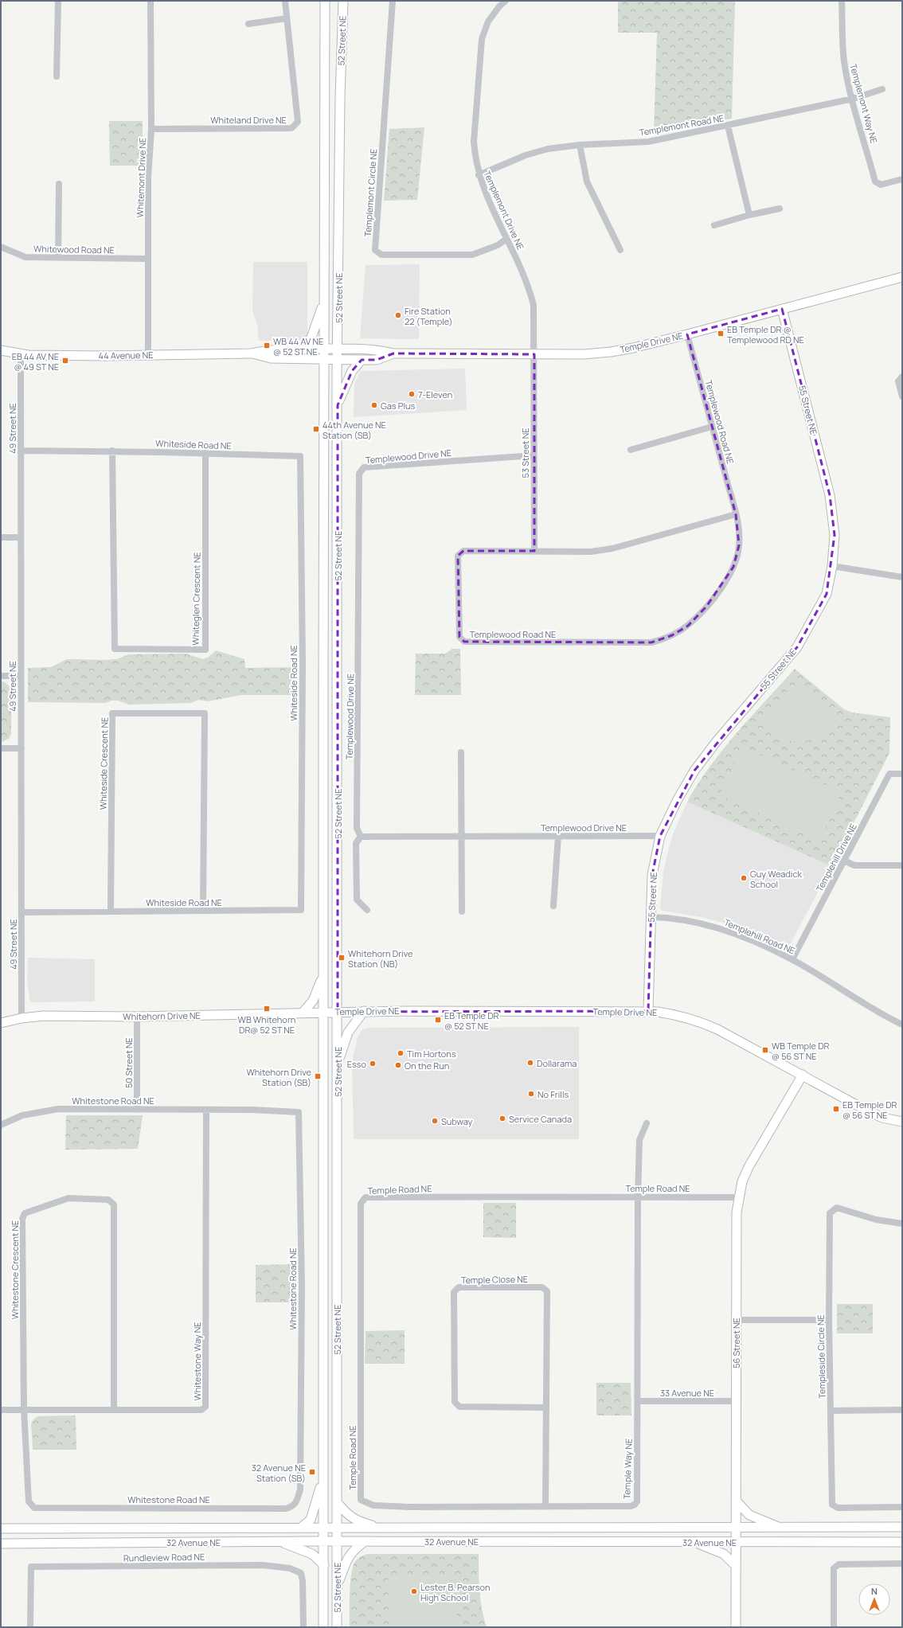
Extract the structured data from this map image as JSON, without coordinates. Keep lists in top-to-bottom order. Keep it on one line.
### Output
{"streets":{"main road":["52 Street NE","Temple Drive NE","44 Avenue NE","55 Street NE","Whitehorn Drive NE","56 Street NE","32 Avenue NE"],"street":["Templemont Way NE","Whiteland Drive NE","Templemont Road NE","Whitemont Drive NE","Templemont Circle NE","Templemont Drive NE","Whitewood Road NE","Templewood Road NE","49 Street NE","Whiteside Road NE","53 Street NE","Templewood Drive NE","Whiteglen Crescent NE","Whiteside Crescent NE","Templehill Drive NE","Templehill Road NE","50 Street NE","Whitestone Road NE","Temple Road NE","Whitestone Crescent NE","Temple Close NE","Templeside Circle NE","Whitestone Way NE","33 Avenue NE","Temple Way NE","Rundleview Road NE"]},"crossings":[["52 Street NE","Temple Drive NE"],["52 Street NE","44 Avenue NE"],["52 Street NE","Whitehorn Drive NE"],["52 Street NE","32 Avenue NE"],["Templemont Way NE","Templemont Road NE"],["Whiteland Drive NE","Whitemont Drive NE"],["Templemont Road NE","Templemont Drive NE"],["Whitemont Drive NE","Whitewood Road NE"],["Whitemont Drive NE","44 Avenue NE"],["Templemont Circle NE","Templemont Drive NE"],["Templemont Drive NE","Temple Drive NE"],["Templemont Drive NE","53 Street NE"],["Temple Drive NE","44 Avenue NE"],["Temple Drive NE","55 Street NE"],["Temple Drive NE","Templewood Road NE"],["Temple Drive NE","53 Street NE"],["Temple Drive NE","Whitehorn Drive NE"],["Temple Drive NE","56 Street NE"],["44 Avenue NE","49 Street NE"],["55 Street NE","Templewood Drive NE"],["55 Street NE","Templehill Road NE"],["Templewood Road NE","53 Street NE"],["49 Street NE","Whiteside Road NE"],["49 Street NE","Whitehorn Drive NE"],["Whiteside Road NE","Whiteglen Crescent NE"],["Whiteside Road NE","Whiteside Crescent NE"],["53 Street NE","Templewood Drive NE"],["Templehill Drive NE","Templehill Road NE"],["Whitehorn Drive NE","50 Street NE"],["50 Street NE","Whitestone Road NE"],["Whitestone Road NE","Whitestone Crescent NE"],["Whitestone Road NE","Whitestone Way NE"],["Temple Road NE","56 Street NE"],["Temple Road NE","Temple Way NE"],["Whitestone Crescent NE","Whitestone Way NE"],["Temple Close NE","Temple Way NE"],["56 Street NE","33 Avenue NE"],["56 Street NE","32 Avenue NE"],["33 Avenue NE","Temple Way NE"]],"places":{"other":["Fire Station 22 (Temple)","7-Eleven","Gas Plus","Guy Weadick School","Tim Hortons","Dollarama","Esso","On the Run","No Frills","Service Canada","Subway","Lester B. Pearson High School"],"transit":["EB Temple DR @ Templewood RD NE","WB 44 AV NE @ 52 ST NE","EB 44 AV NE @ 49 ST NE","44th Avenue NE Station (SB)","Whitehorn Drive Station (NB)","WB Whitehorn DR@ 52 ST NE","EB Temple DR @ 52 ST NE","WB Temple DR @ 56 ST NE","Whitehorn Drive Station (SB)","EB Temple DR @ 56 ST NE","32 Avenue NE Station (SB)"]},"north":"top"}
